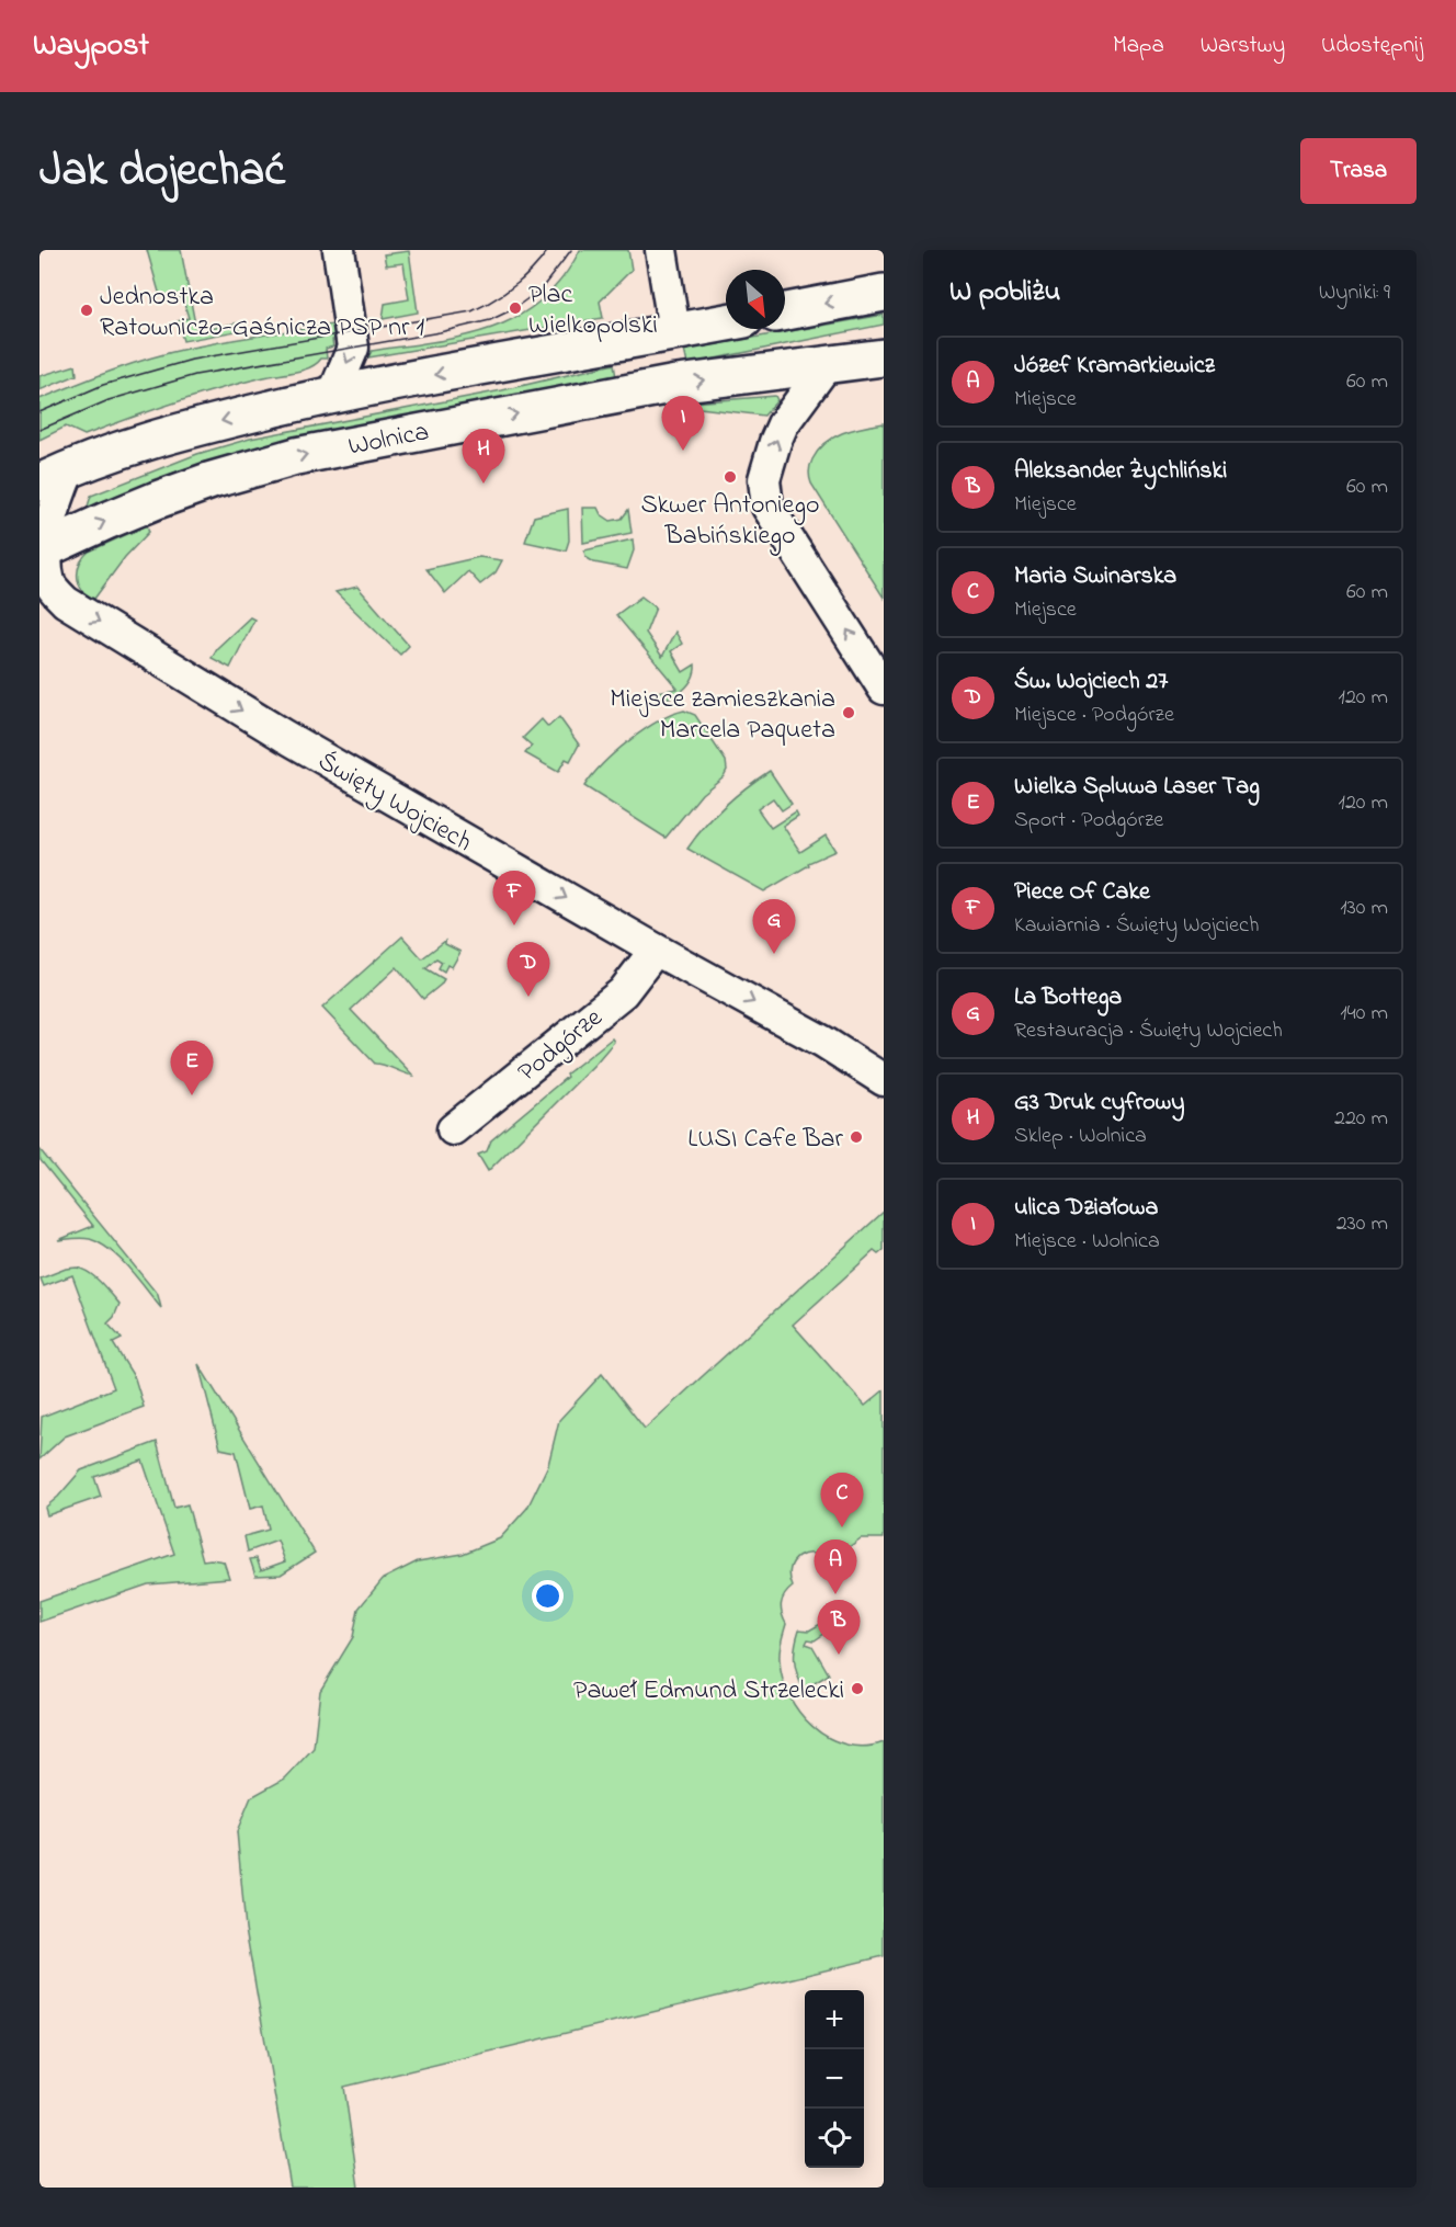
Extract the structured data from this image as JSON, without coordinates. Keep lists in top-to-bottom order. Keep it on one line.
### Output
{"streets":{"street":["Wolnica","Święty Wojciech","Podgórze"]},"crossings":[["Wolnica","Święty Wojciech"],["Święty Wojciech","Podgórze"]],"one_way":["Święty Wojciech"],"places":["Plac Wielkopolski","Jednostka Ratowniczo-Gaśnicza PSP nr 1","Skwer Antoniego Babińskiego","Miejsce zamieszkania Marcela Paqueta","LUSI Cafe Bar","Paweł Edmund Strzelecki"],"north":"bottom right","page":{"header":"Waypost","nav":["Mapa","Warstwy","Udostępnij"],"title":"Jak dojechać","buttons":"Trasa","heading":["W pobliżu","Wyniki: 9"],"list":[{"mark":"A","name":"Józef Kramarkiewicz","note":"Miejsce","value":"60 m"},{"mark":"B","name":"Aleksander Żychliński","note":"Miejsce","value":"60 m"},{"mark":"C","name":"Maria Swinarska","note":"Miejsce","value":"60 m"},{"mark":"D","name":"Św. Wojciech 27","note":"Miejsce · Podgórze","value":"120 m"},{"mark":"E","name":"Wielka Spluwa Laser Tag","note":"Sport · Podgórze","value":"120 m"},{"mark":"F","name":"Piece Of Cake","note":"Kawiarnia · Święty Wojciech","value":"130 m"},{"mark":"G","name":"La Bottega","note":"Restauracja · Święty Wojciech","value":"140 m"},{"mark":"H","name":"G3 Druk cyfrowy","note":"Sklep · Wolnica","value":"220 m"},{"mark":"I","name":"ulica Działowa","note":"Miejsce · Wolnica","value":"230 m"}],"pins":["I","H","F","G","D","E","C","A","B"],"map_buttons":["+","−"]}}
